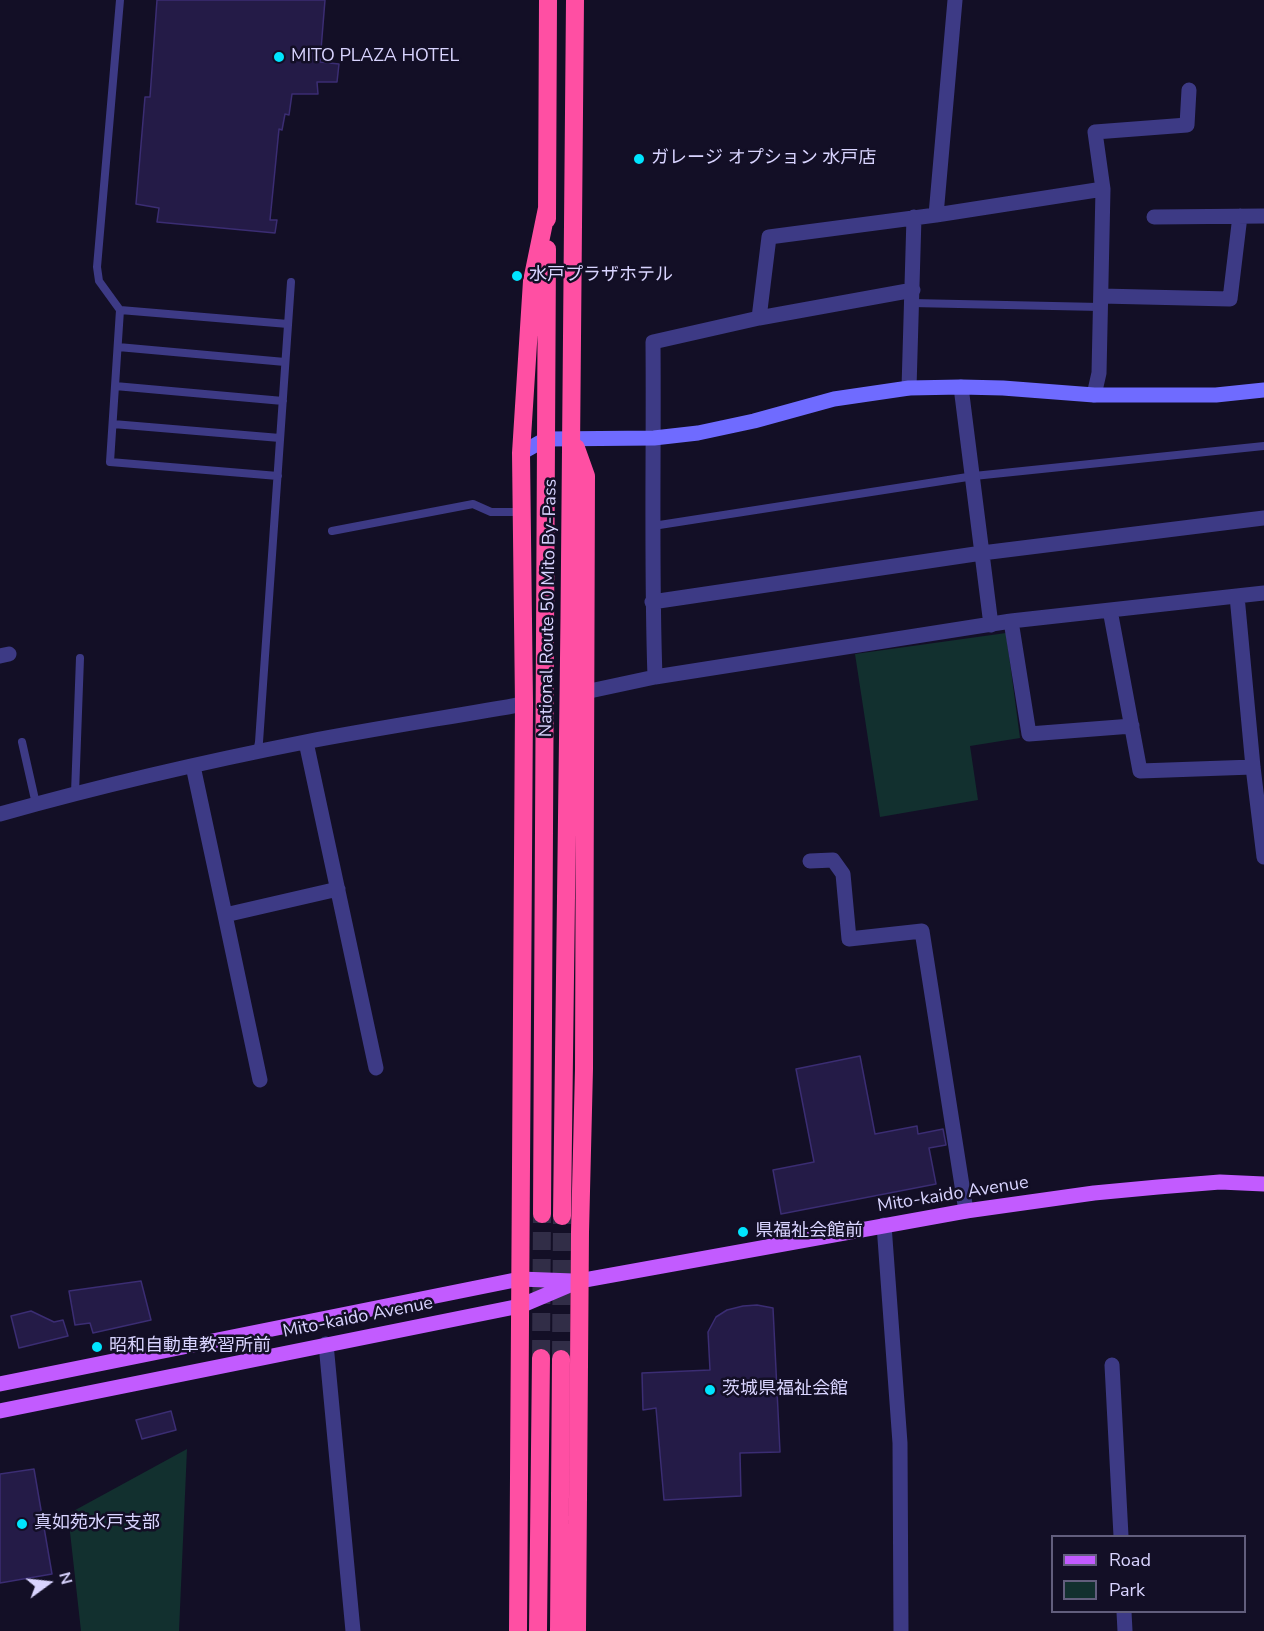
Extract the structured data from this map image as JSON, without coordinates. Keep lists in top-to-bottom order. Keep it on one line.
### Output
{"streets":{"highway":["National Route 50 Mito By-Pass"],"main road":["Mito-kaido Avenue"]},"places":["MITO PLAZA HOTEL","ガレージ オプション 水戸店","水戸プラザホテル","県福祉会館前","昭和自動車教習所前","茨城県福祉会館","真如苑水戸支部"],"legend":["Road","Park"],"north":"right"}
